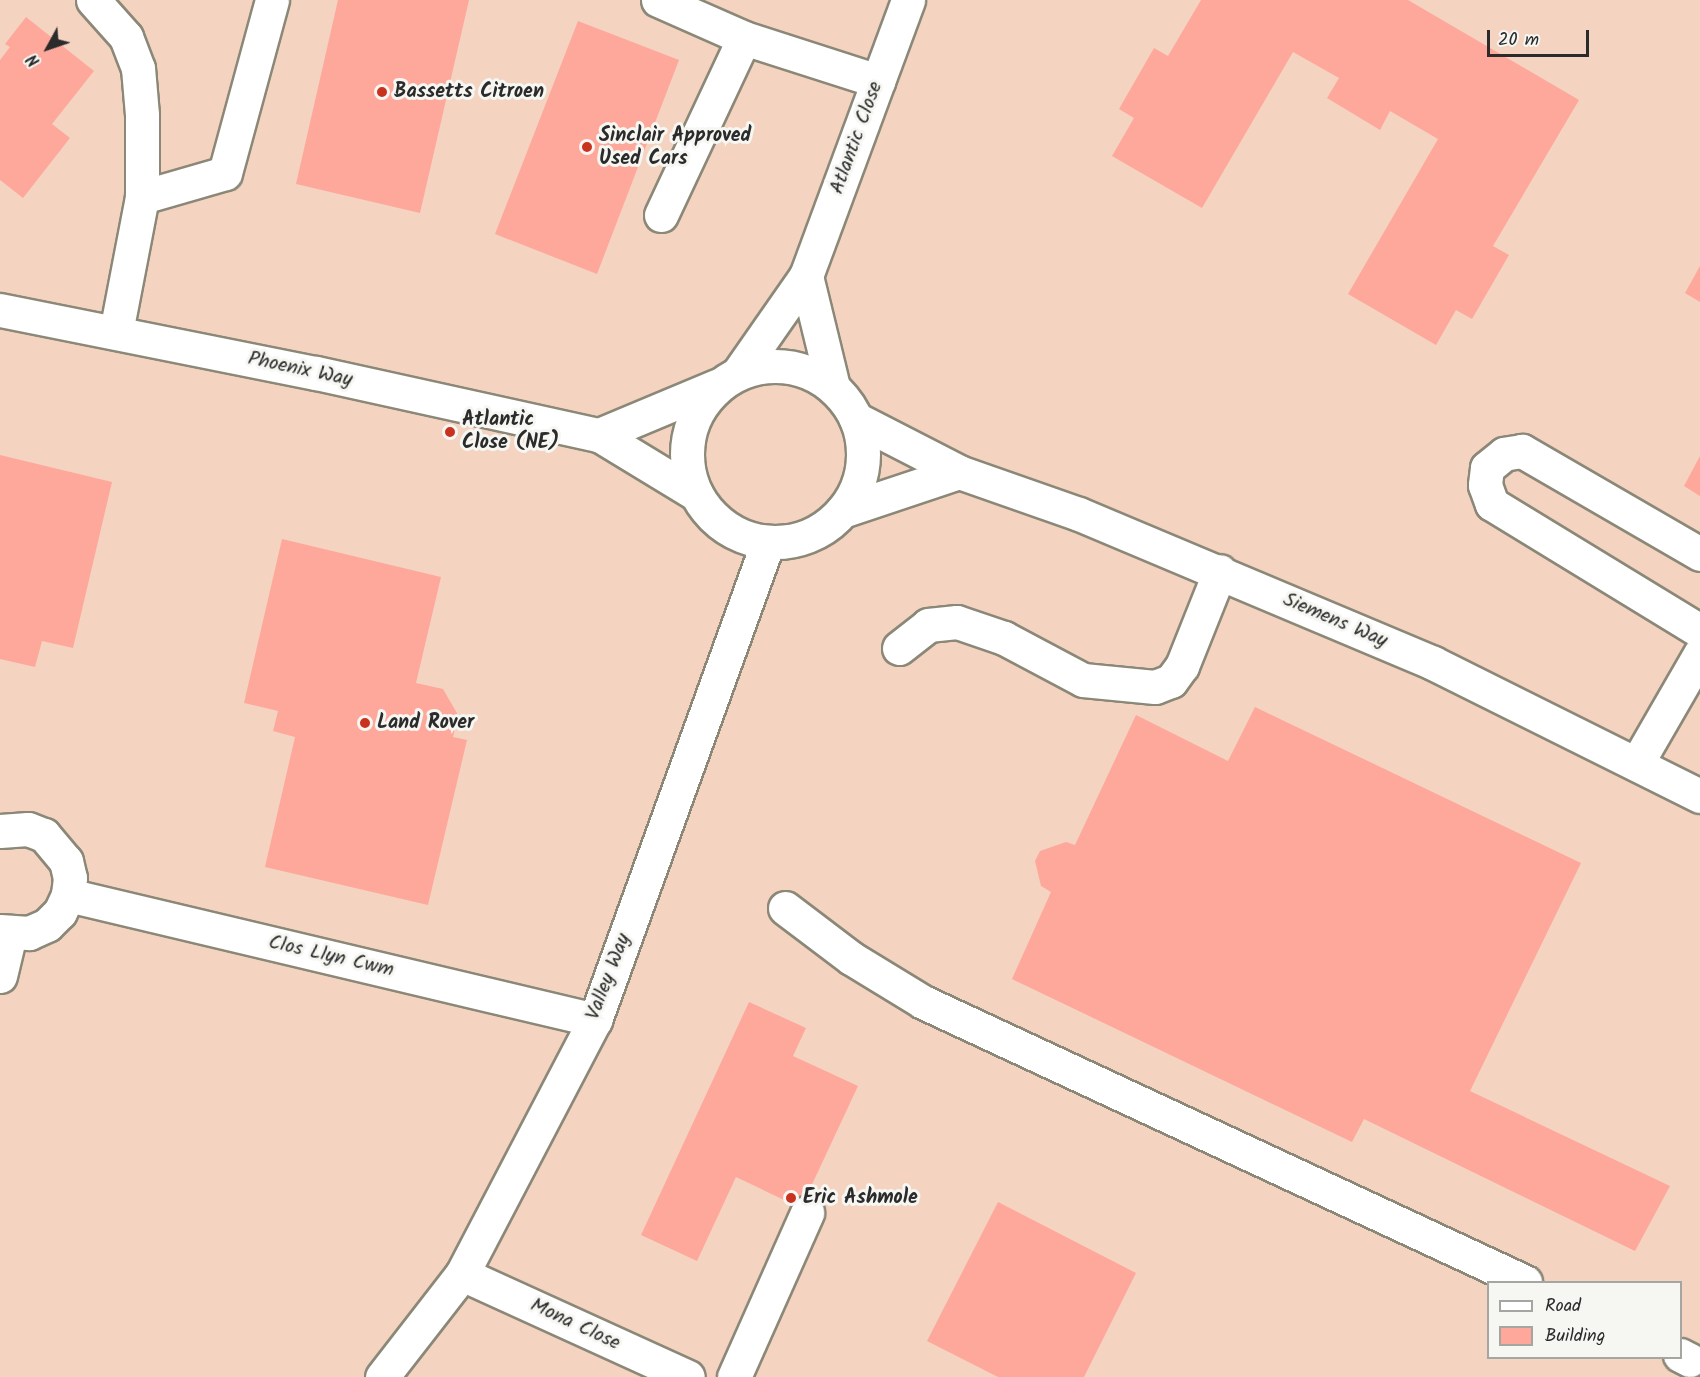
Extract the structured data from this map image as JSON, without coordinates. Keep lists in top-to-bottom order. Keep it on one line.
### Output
{"streets":{"street":["Atlantic Close","Phoenix Way","Siemens Way","Clos Llyn Cwm","Valley Way","Mona Close"]},"crossings":[["Atlantic Close","Phoenix Way"],["Atlantic Close","Siemens Way"],["Atlantic Close","Valley Way"],["Phoenix Way","Siemens Way"],["Phoenix Way","Valley Way"],["Siemens Way","Valley Way"],["Clos Llyn Cwm","Valley Way"],["Valley Way","Mona Close"]],"places":["Bassetts Citroen","Sinclair Approved Used Cars","Atlantic Close (NE)","Land Rover","Eric Ashmole"],"legend":["Road","Building"],"scale_bar":"20 m","north":"bottom left"}
